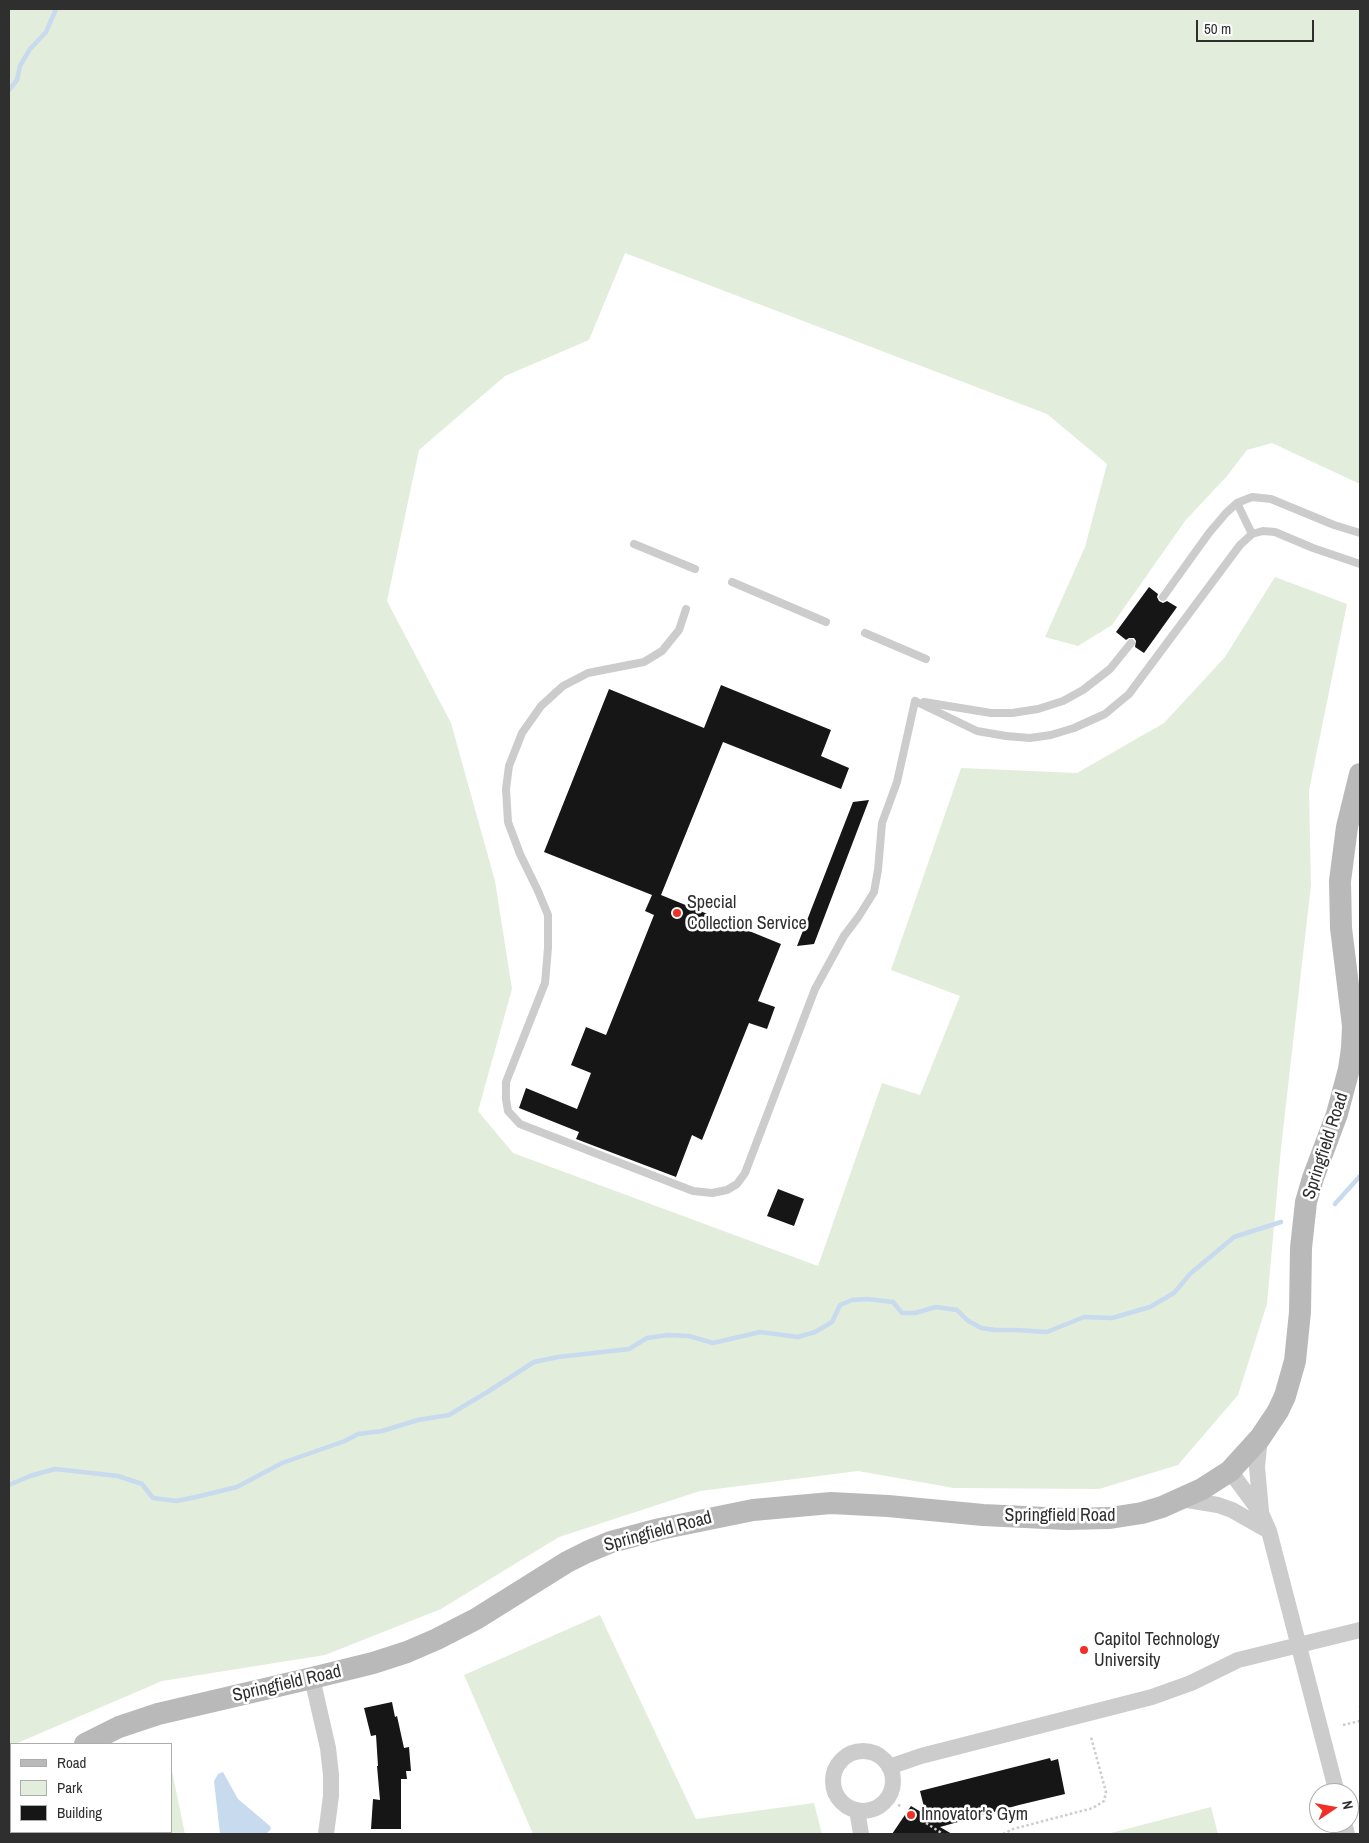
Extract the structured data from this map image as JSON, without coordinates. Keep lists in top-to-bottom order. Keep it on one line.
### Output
{"streets":{"street":["Springfield Road"]},"places":["Special Collection Service","Capitol Technology University","Innovator's Gym"],"legend":["Road","Park","Building"],"scale_bar":"50 m","north":"right"}
